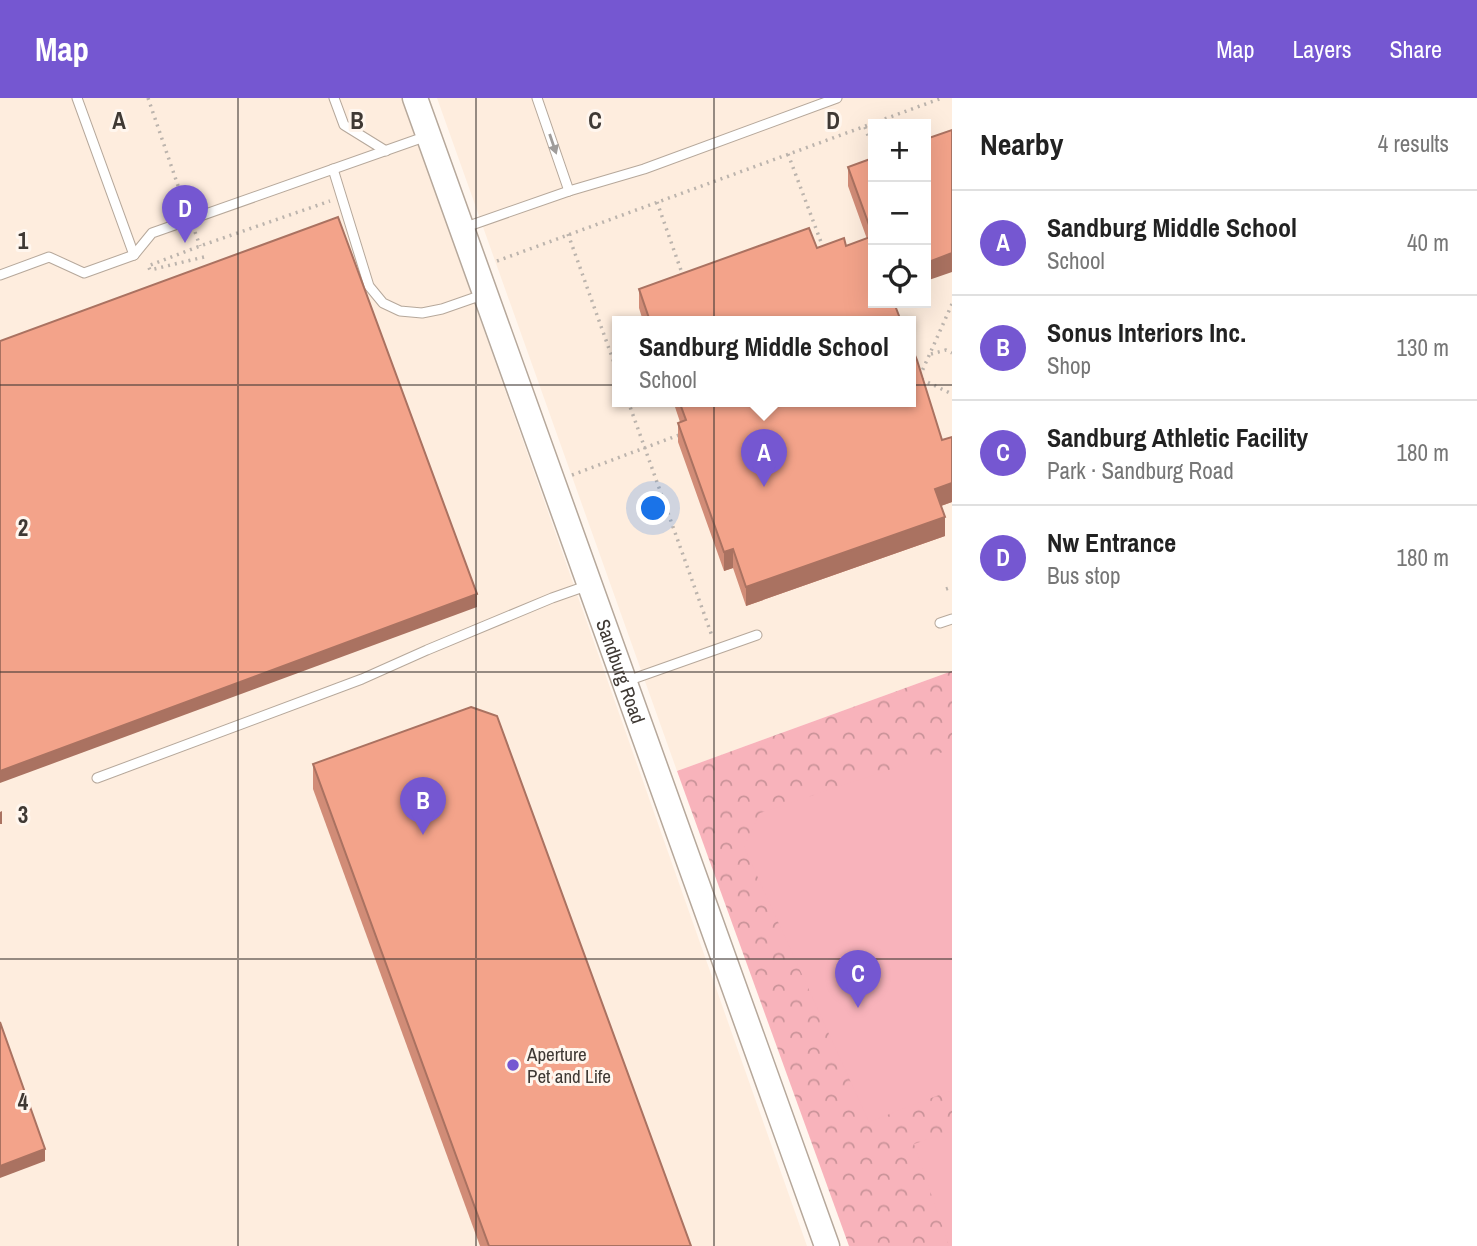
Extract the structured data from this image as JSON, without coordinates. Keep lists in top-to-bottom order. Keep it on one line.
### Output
{"streets":{"street":["Sandburg Road"]},"places":["Aperture Pet and Life"],"page":{"header":"Map","nav":["Map","Layers","Share"],"heading":["Nearby","4 results"],"map_buttons":["+","−"],"pins":["D","A","B","C"],"list":[{"mark":"A","name":"Sandburg Middle School","note":"School","value":"40 m"},{"mark":"B","name":"Sonus Interiors Inc.","note":"Shop","value":"130 m"},{"mark":"C","name":"Sandburg Athletic Facility","note":"Park · Sandburg Road","value":"180 m"},{"mark":"D","name":"Nw Entrance","note":"Bus stop","value":"180 m"}],"popup":["Sandburg Middle School","School"]},"grid":{"columns":["A","B","C","D"],"rows":["1","2","3","4"]}}
